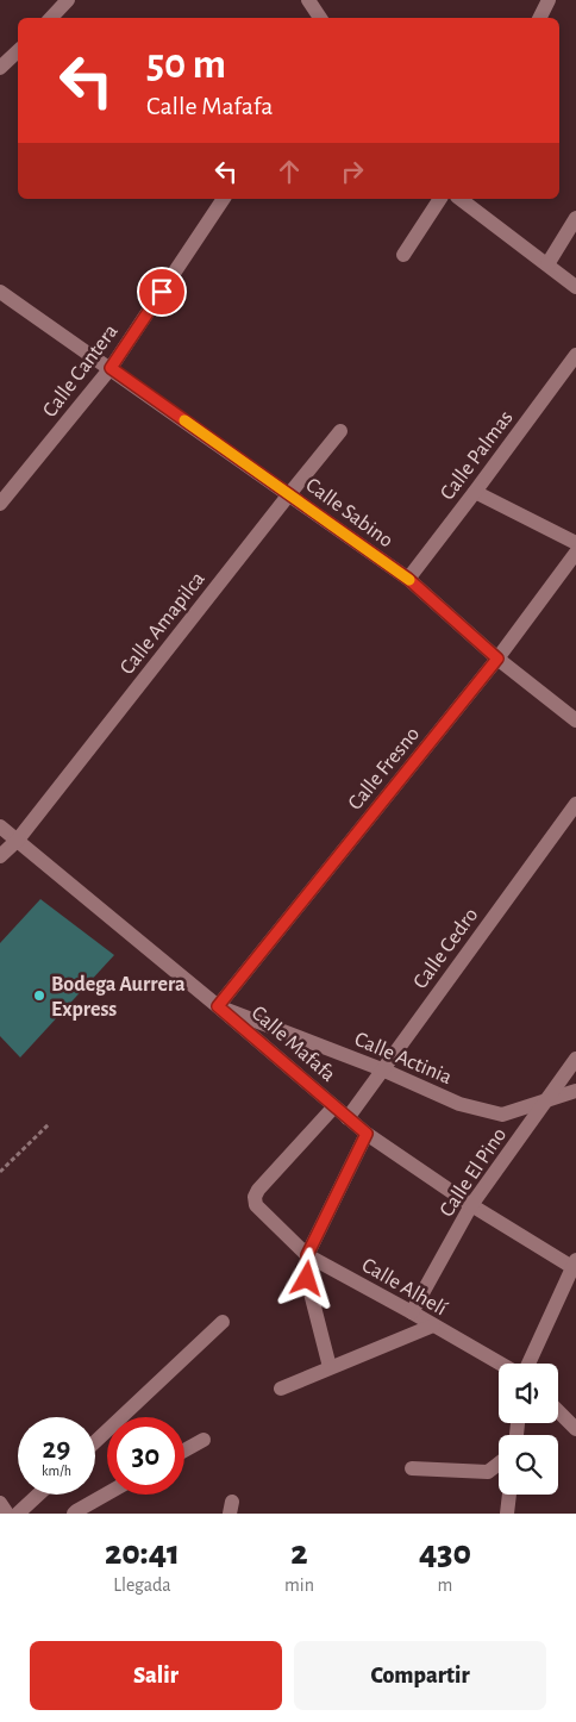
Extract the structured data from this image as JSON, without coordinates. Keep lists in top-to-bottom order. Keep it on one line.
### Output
{"streets":{"street":["Calle Cantera","Calle Palmas","Calle Sabino","Calle Amapilca","Calle Fresno","Calle Cedro","Calle Mafafa","Calle Actinia","Calle El Pino","Calle Alhelí"]},"crossings":[["Calle Cantera","Calle Sabino"],["Calle Palmas","Calle Sabino"],["Calle Sabino","Calle Amapilca"],["Calle Sabino","Calle Fresno"],["Calle Amapilca","Calle Mafafa"],["Calle Fresno","Calle Mafafa"],["Calle Fresno","Calle Actinia"],["Calle Cedro","Calle Mafafa"],["Calle Cedro","Calle Actinia"],["Calle Mafafa","Calle Actinia"],["Calle Mafafa","Calle El Pino"],["Calle Mafafa","Calle Alhelí"],["Calle Actinia","Calle El Pino"],["Calle El Pino","Calle Alhelí"]],"places":["Bodega Aurrera Express"],"page":{"turn":["50 m","Calle Mafafa"],"speed":"29 km/h","limit":"30","eta":["20:41","Llegada","2","min","430","m"],"buttons":["Salir","Compartir"]}}
